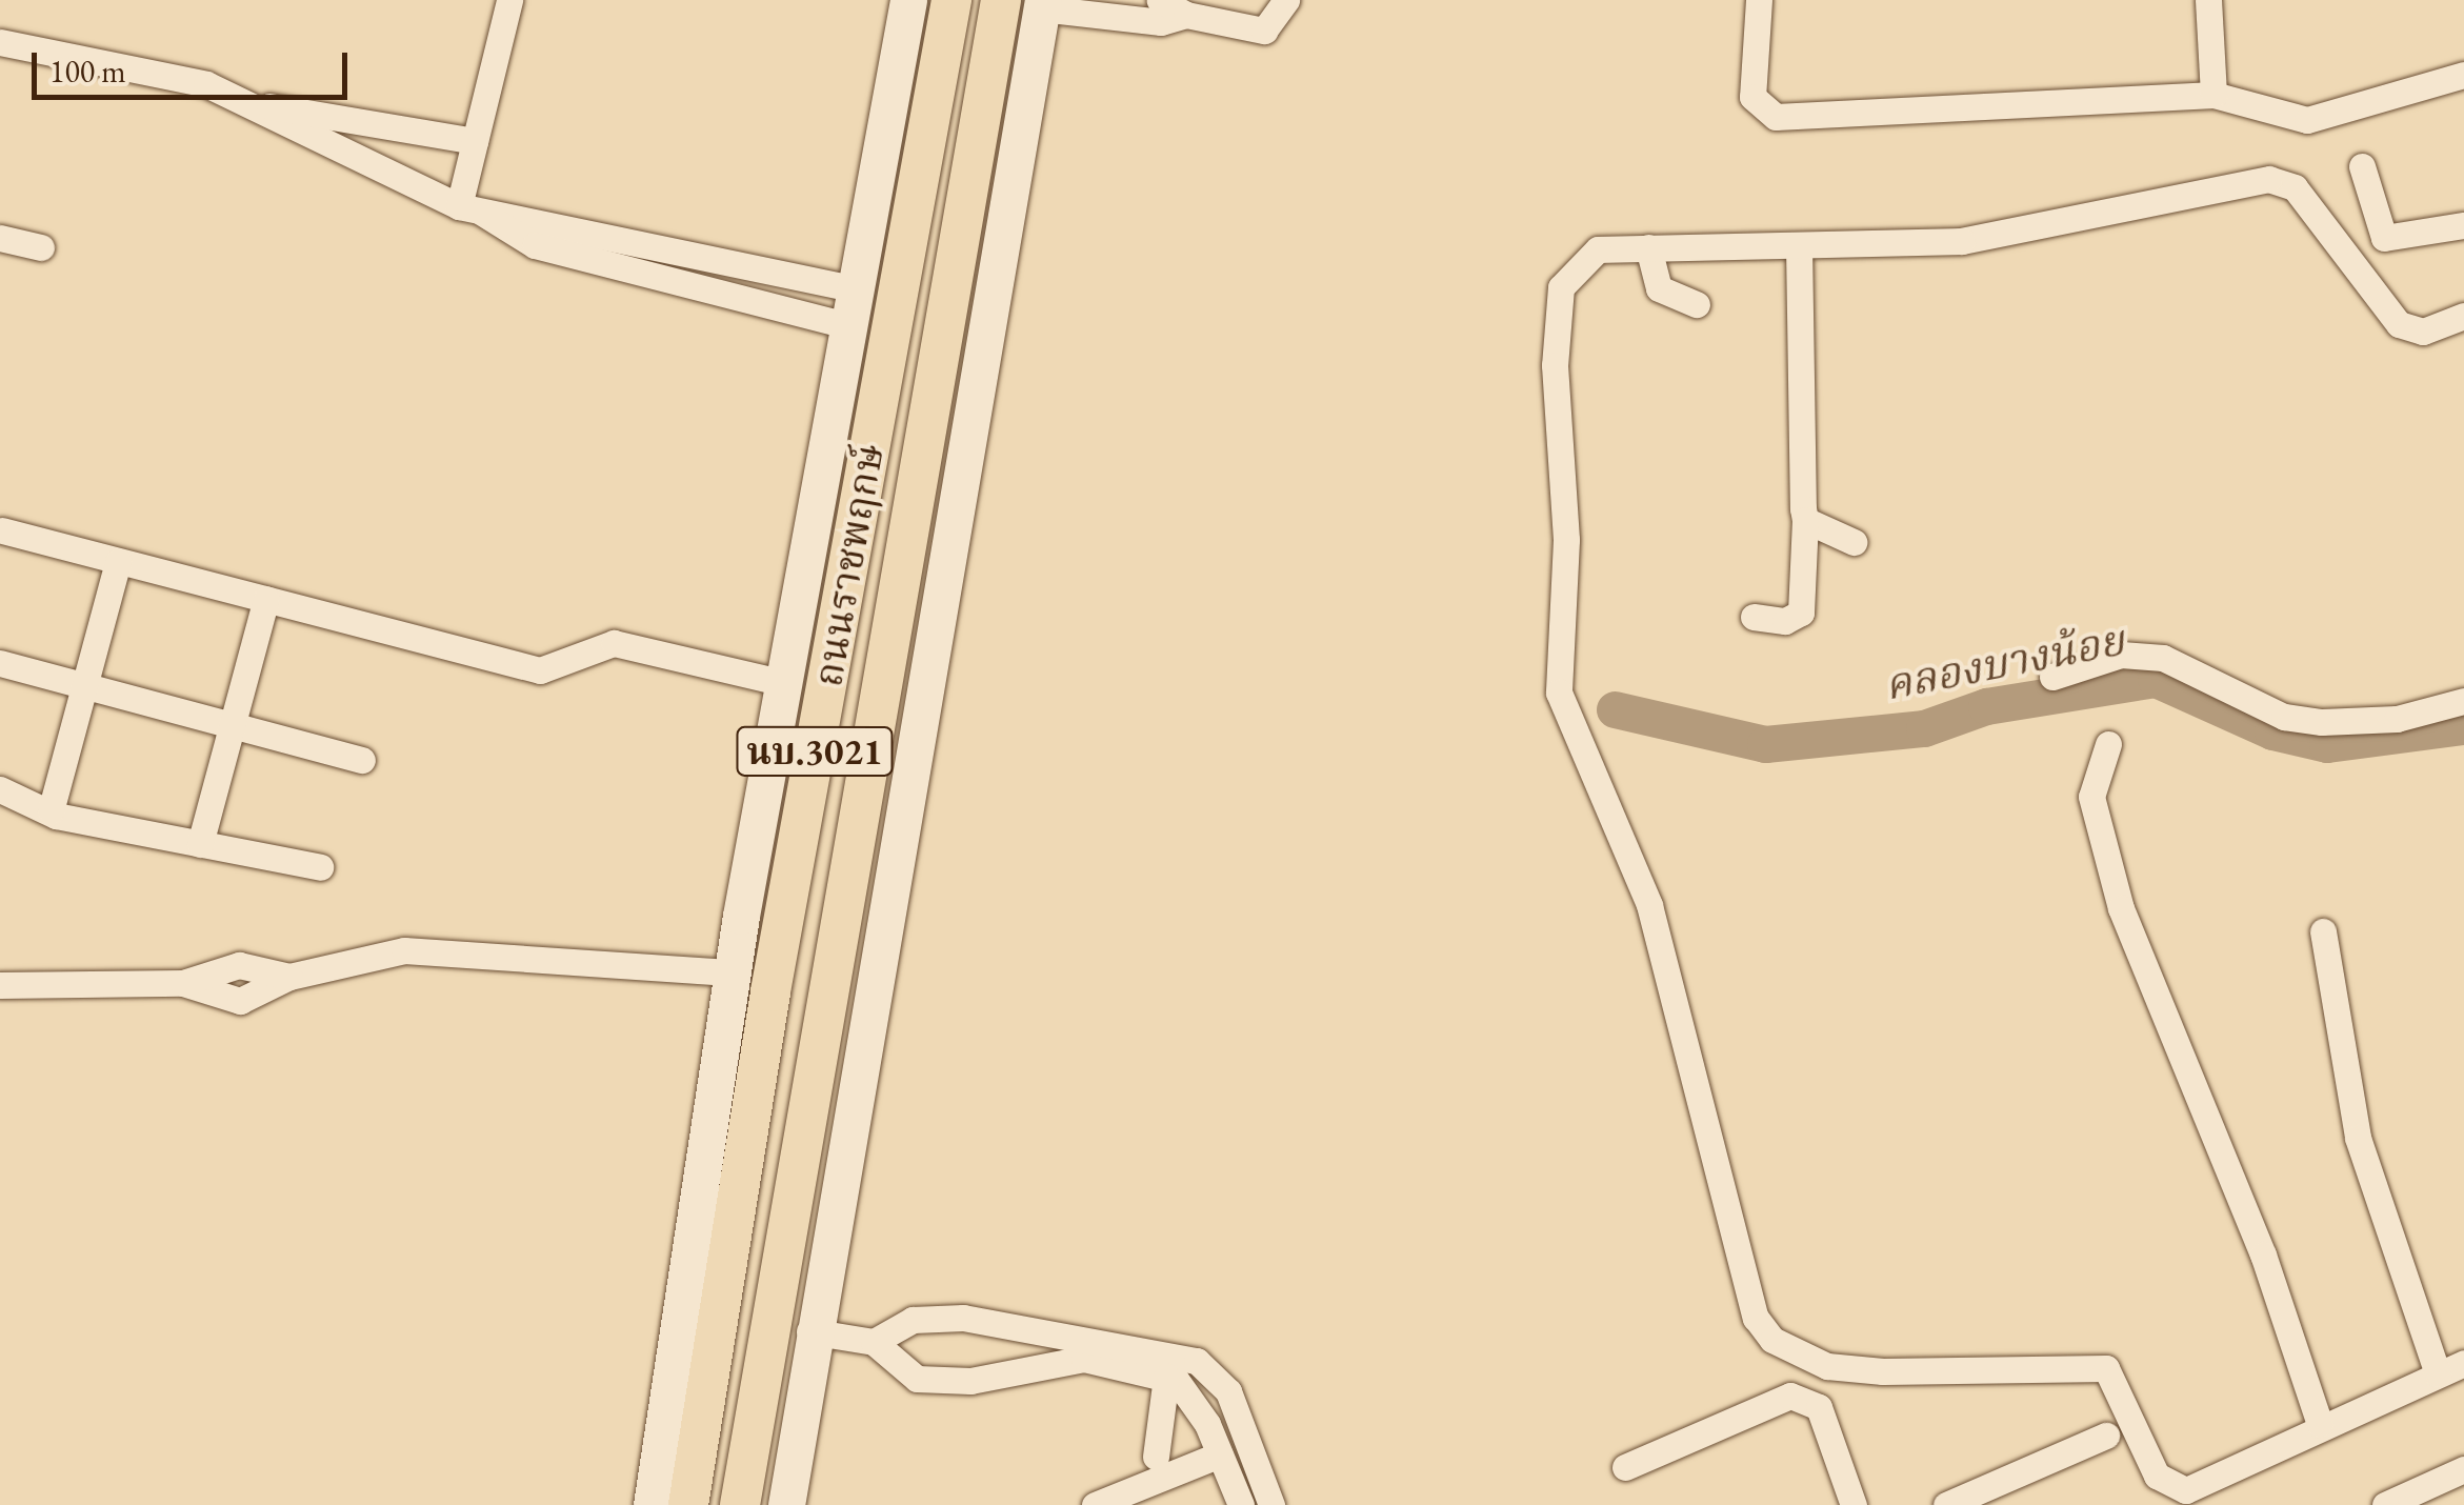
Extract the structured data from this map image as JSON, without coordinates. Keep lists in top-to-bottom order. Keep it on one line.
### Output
{"streets":{"main road":["ถนนราชพฤกษ์","นบ.3021"]},"water":["คลองบางน้อย"],"scale_bar":"100 m"}
